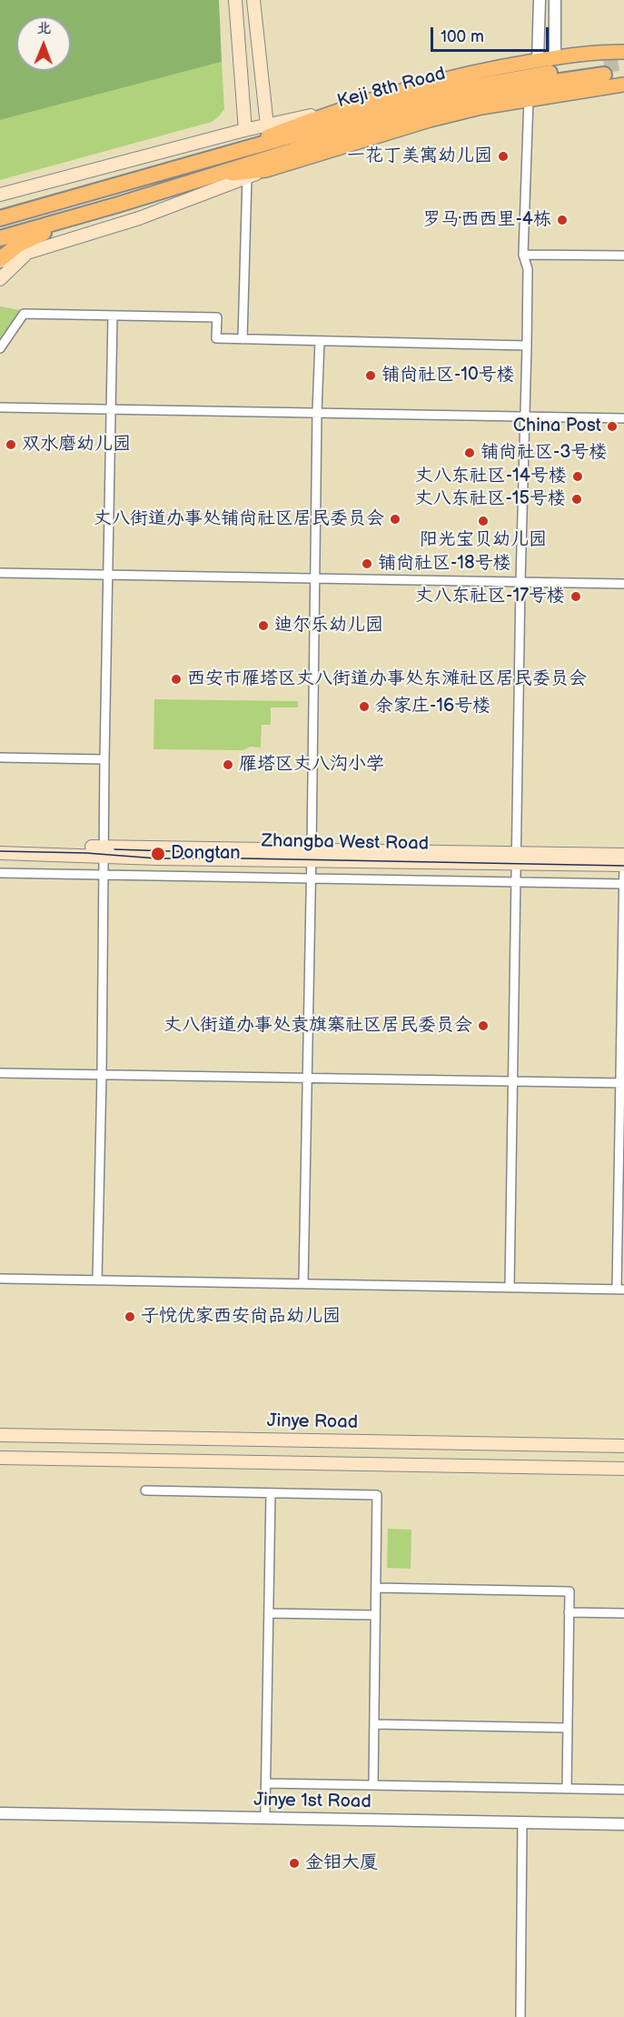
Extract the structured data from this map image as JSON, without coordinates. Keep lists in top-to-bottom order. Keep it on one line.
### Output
{"streets":{"highway":["Keji 8th Road"],"main road":["Zhangba West Road","Jinye Road"],"street":["Jinye 1st Road"]},"places":["一花丁美寓幼儿园","罗马·西西里-4栋","铺尚社区-10号楼","China Post","双水磨幼儿园","铺尚社区-3号楼","丈八东社区-14号楼","丈八东社区-15号楼","丈八街道办事处铺尚社区居民委员会","阳光宝贝幼儿园","铺尚社区-18号楼","丈八东社区-17号楼","迪尔乐幼儿园","西安市雁塔区丈八街道办事处东滩社区居民委员会","余家庄-16号楼","雁塔区丈八沟小学","Dongtan","丈八街道办事处袁旗寨社区居民委员会","子悦优家西安尚品幼儿园","金钼大厦"],"scale_bar":"100 m","north":"top"}
